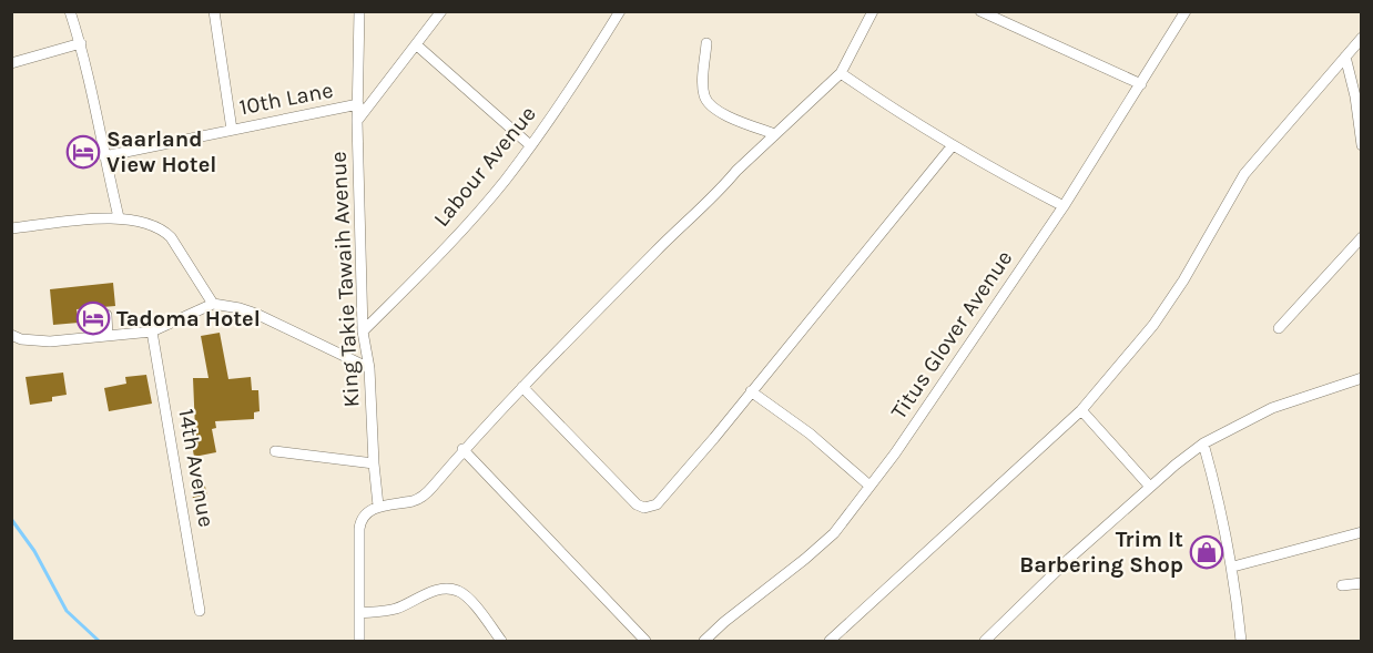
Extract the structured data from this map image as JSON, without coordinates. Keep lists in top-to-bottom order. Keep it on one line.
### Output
{"streets":{"street":["10th Lane","Labour Avenue","King Takie Tawaih Avenue","Titus Glover Avenue","14th Avenue"]},"crossings":[["10th Lane","King Takie Tawaih Avenue"],["Labour Avenue","King Takie Tawaih Avenue"]],"places":{"hotel":["Saarland View Hotel","Tadoma Hotel"],"shop":["Trim It Barbering Shop"]}}
